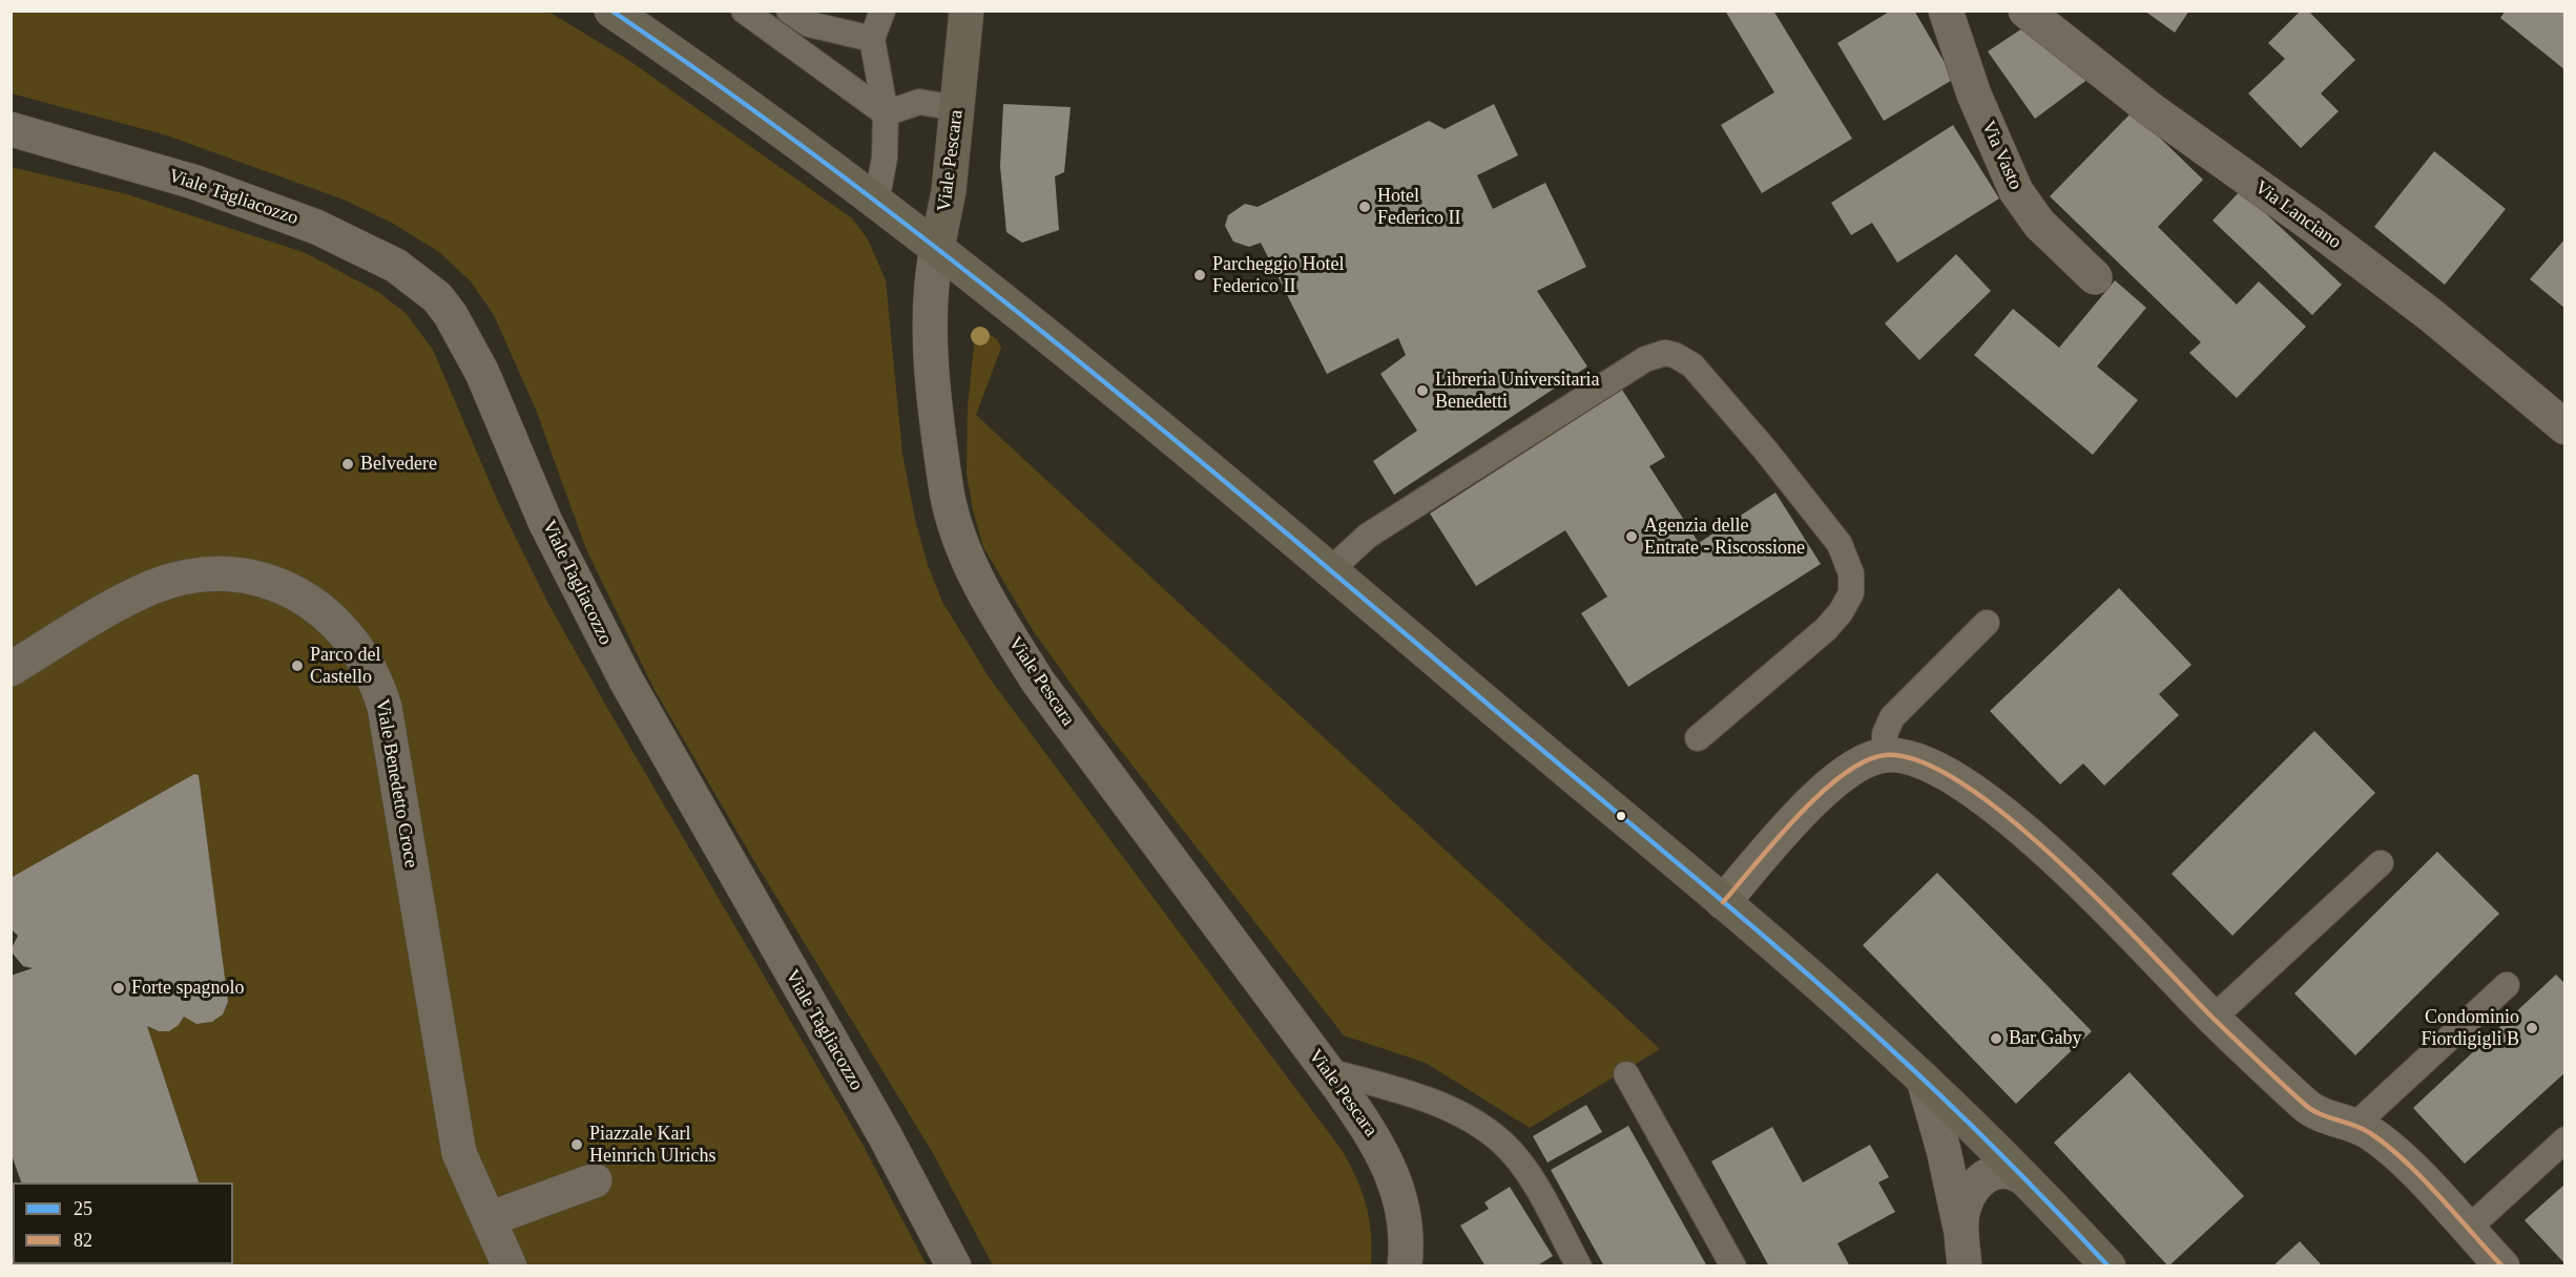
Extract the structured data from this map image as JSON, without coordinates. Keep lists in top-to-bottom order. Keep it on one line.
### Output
{"streets":{"main road":["Viale Pescara"],"street":["Via Vasto","Viale Tagliacozzo","Via Lanciano","Viale Benedetto Croce"]},"places":["Hotel Federico II","Parcheggio Hotel Federico II","Libreria Universitaria Benedetti","Belvedere","Agenzia delle Entrate - Riscossione","Parco del Castello","Forte spagnolo","Condominio Fiordigigli B","Bar Gaby","Piazzale Karl Heinrich Ulrichs"],"lines":["transit line 25","transit line 82"],"legend":["25","82"]}
